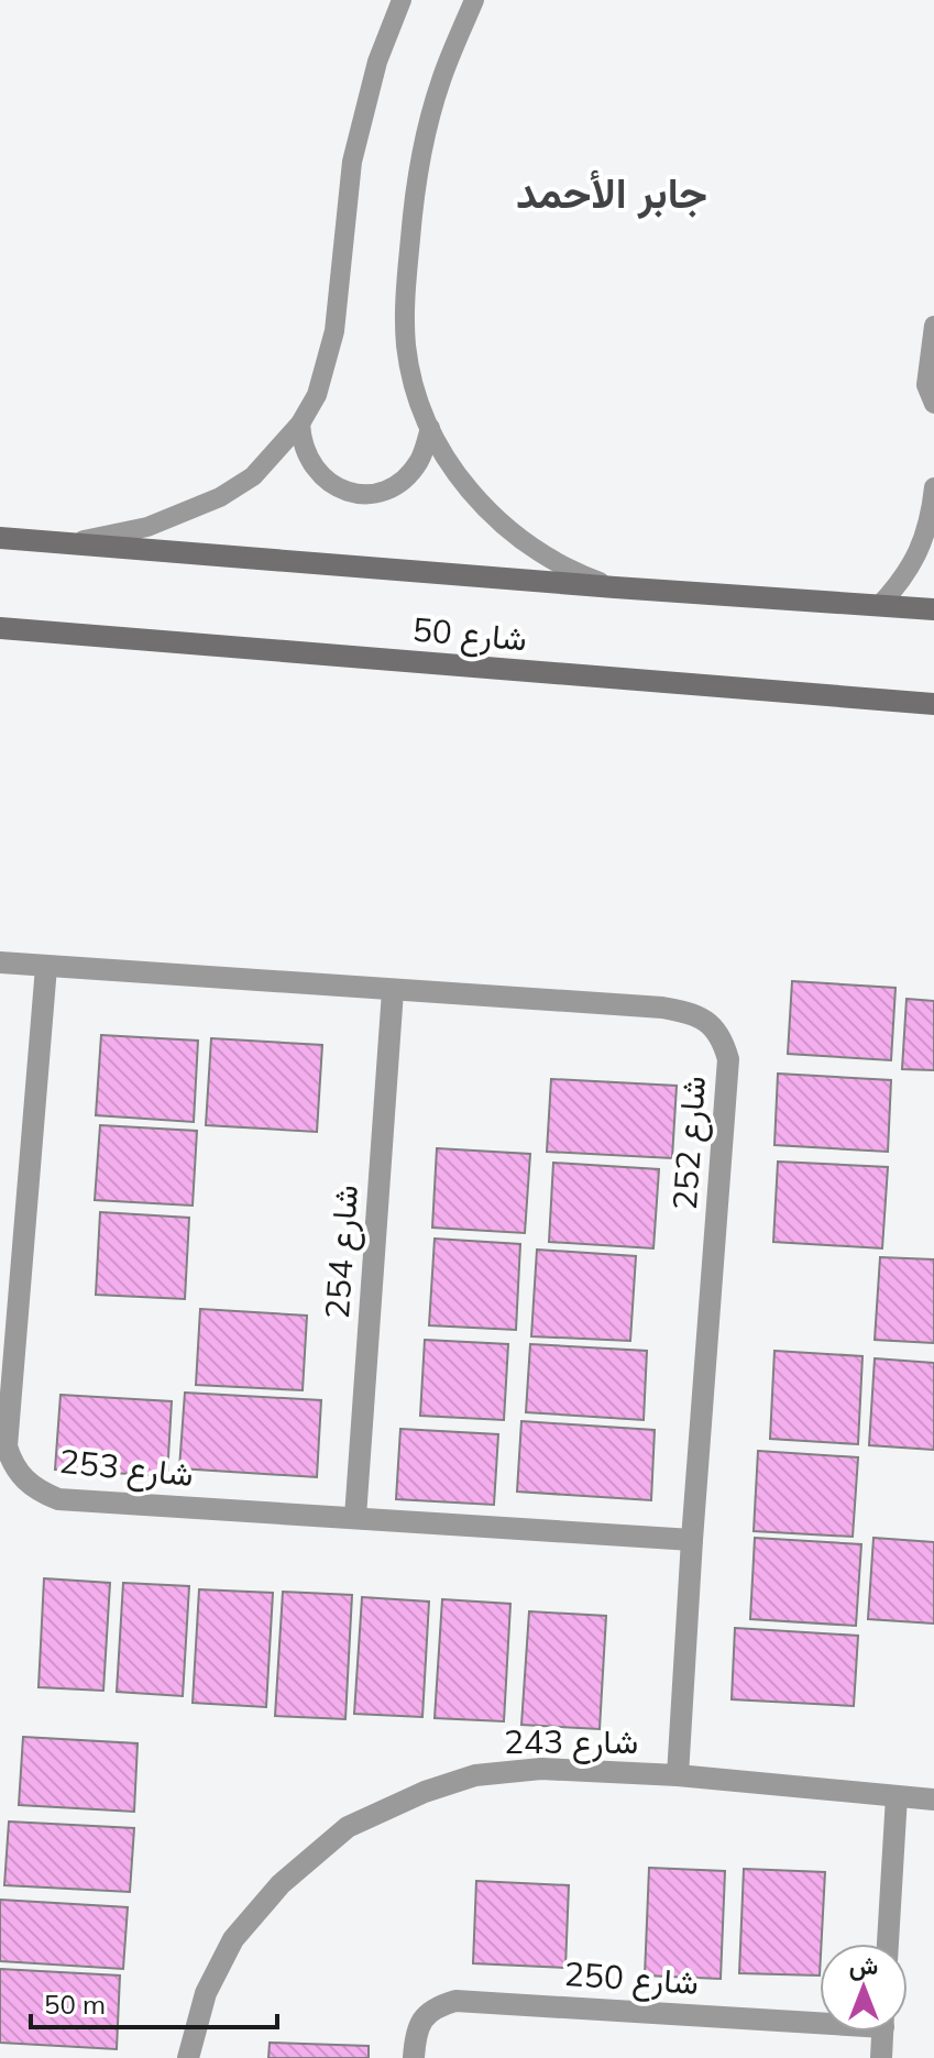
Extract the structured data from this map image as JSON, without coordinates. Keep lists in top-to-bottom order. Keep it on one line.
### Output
{"streets":{"main road":["شارع 50"],"street":["شارع 252","شارع 254","شارع 253","شارع 243","شارع 250"]},"crossings":[["شارع 252","شارع 254"],["شارع 252","شارع 253"],["شارع 252","شارع 243"],["شارع 254","شارع 253"]],"districts":["جابر الأحمد"],"scale_bar":"50 m","north":"top"}
